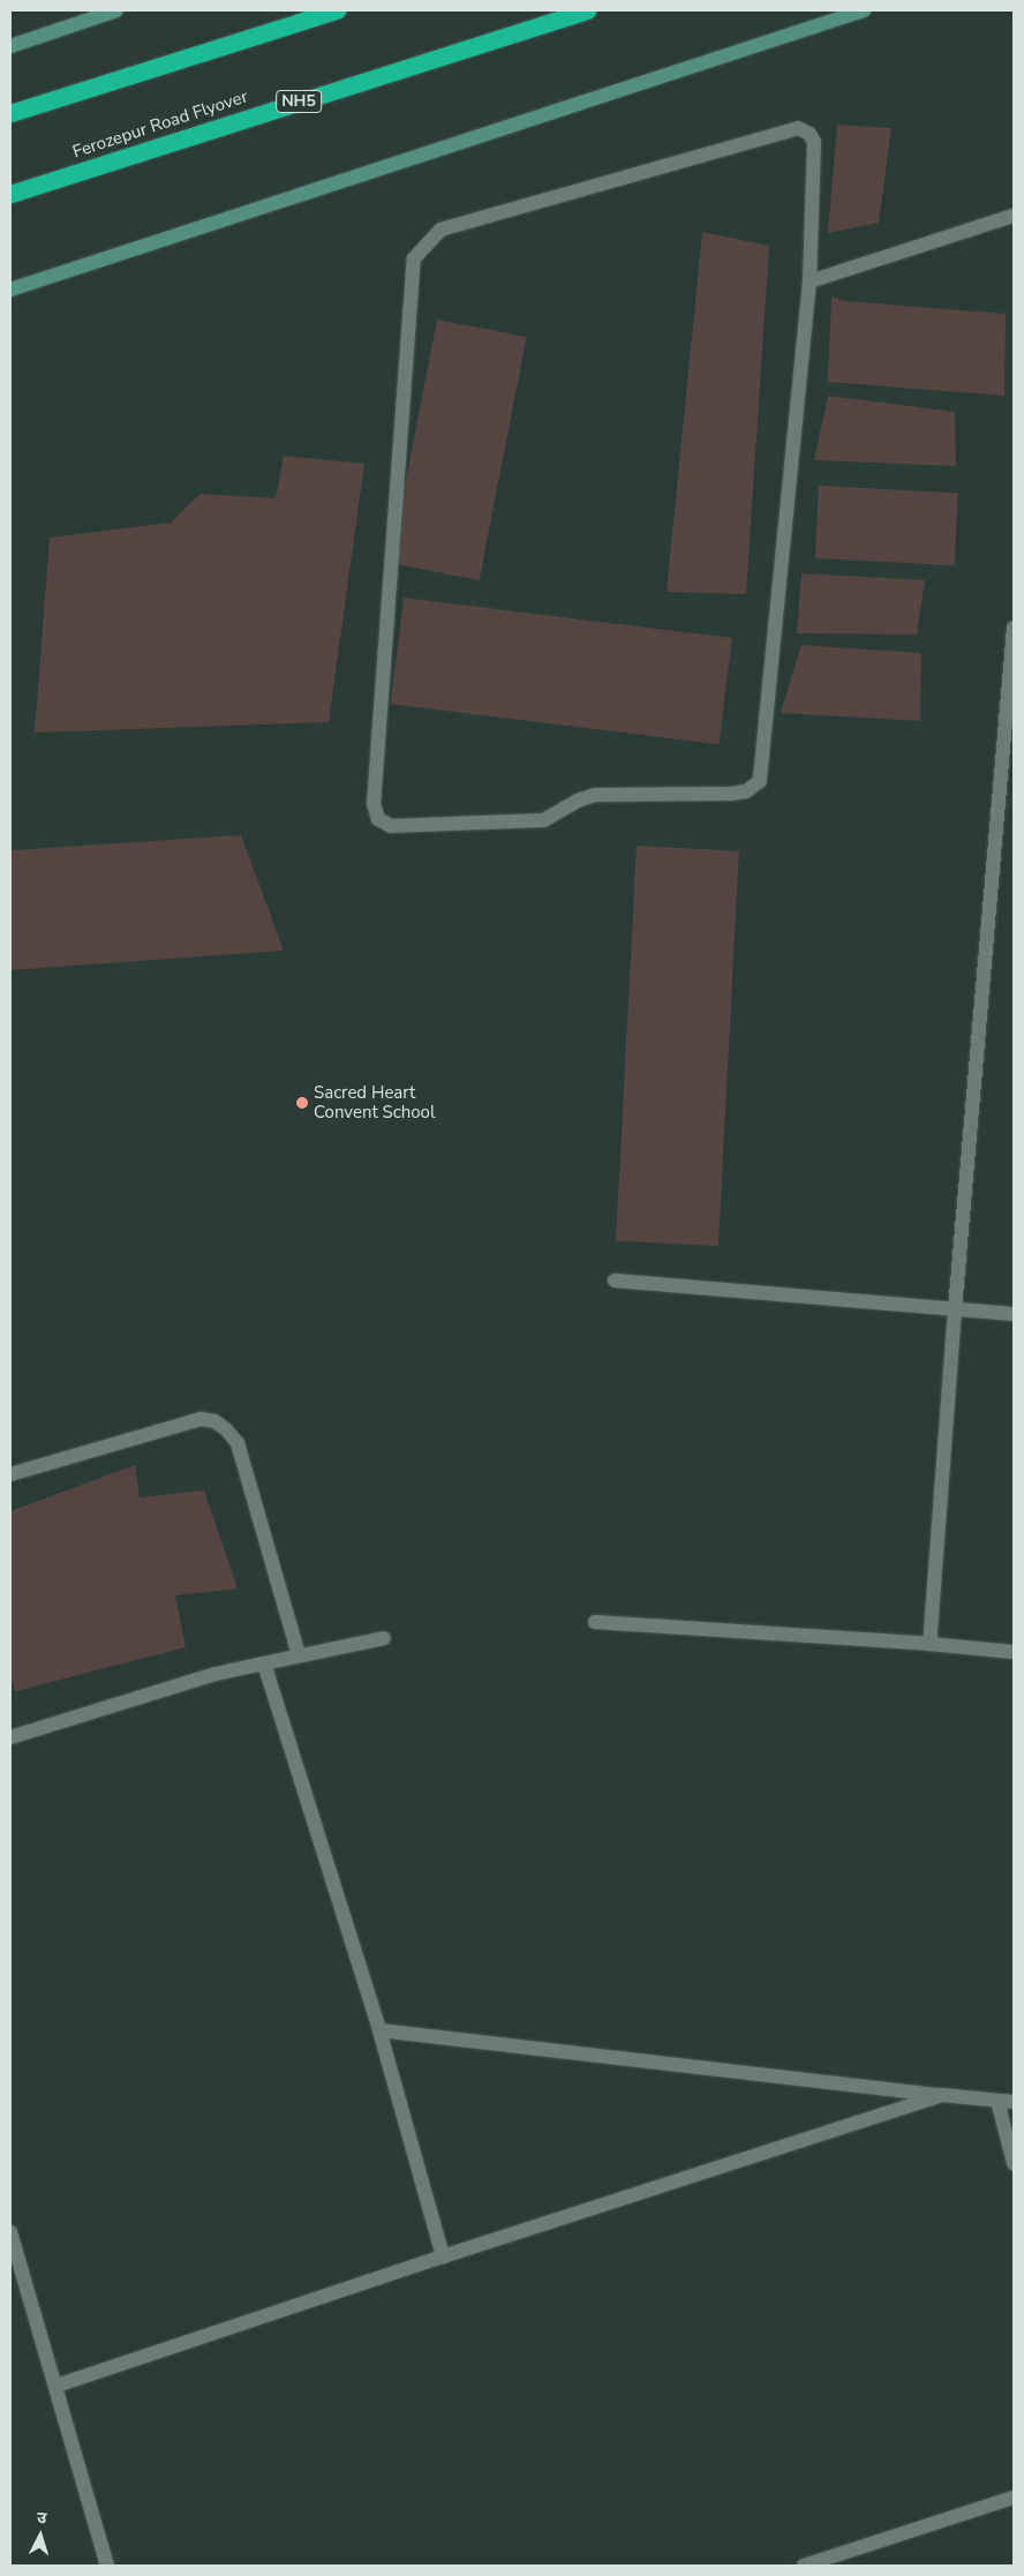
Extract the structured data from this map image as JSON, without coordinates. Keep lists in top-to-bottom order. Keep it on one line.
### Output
{"streets":{"highway":["NH5","Ferozepur Road Flyover"]},"places":["Sacred Heart Convent School"],"north":"top"}
